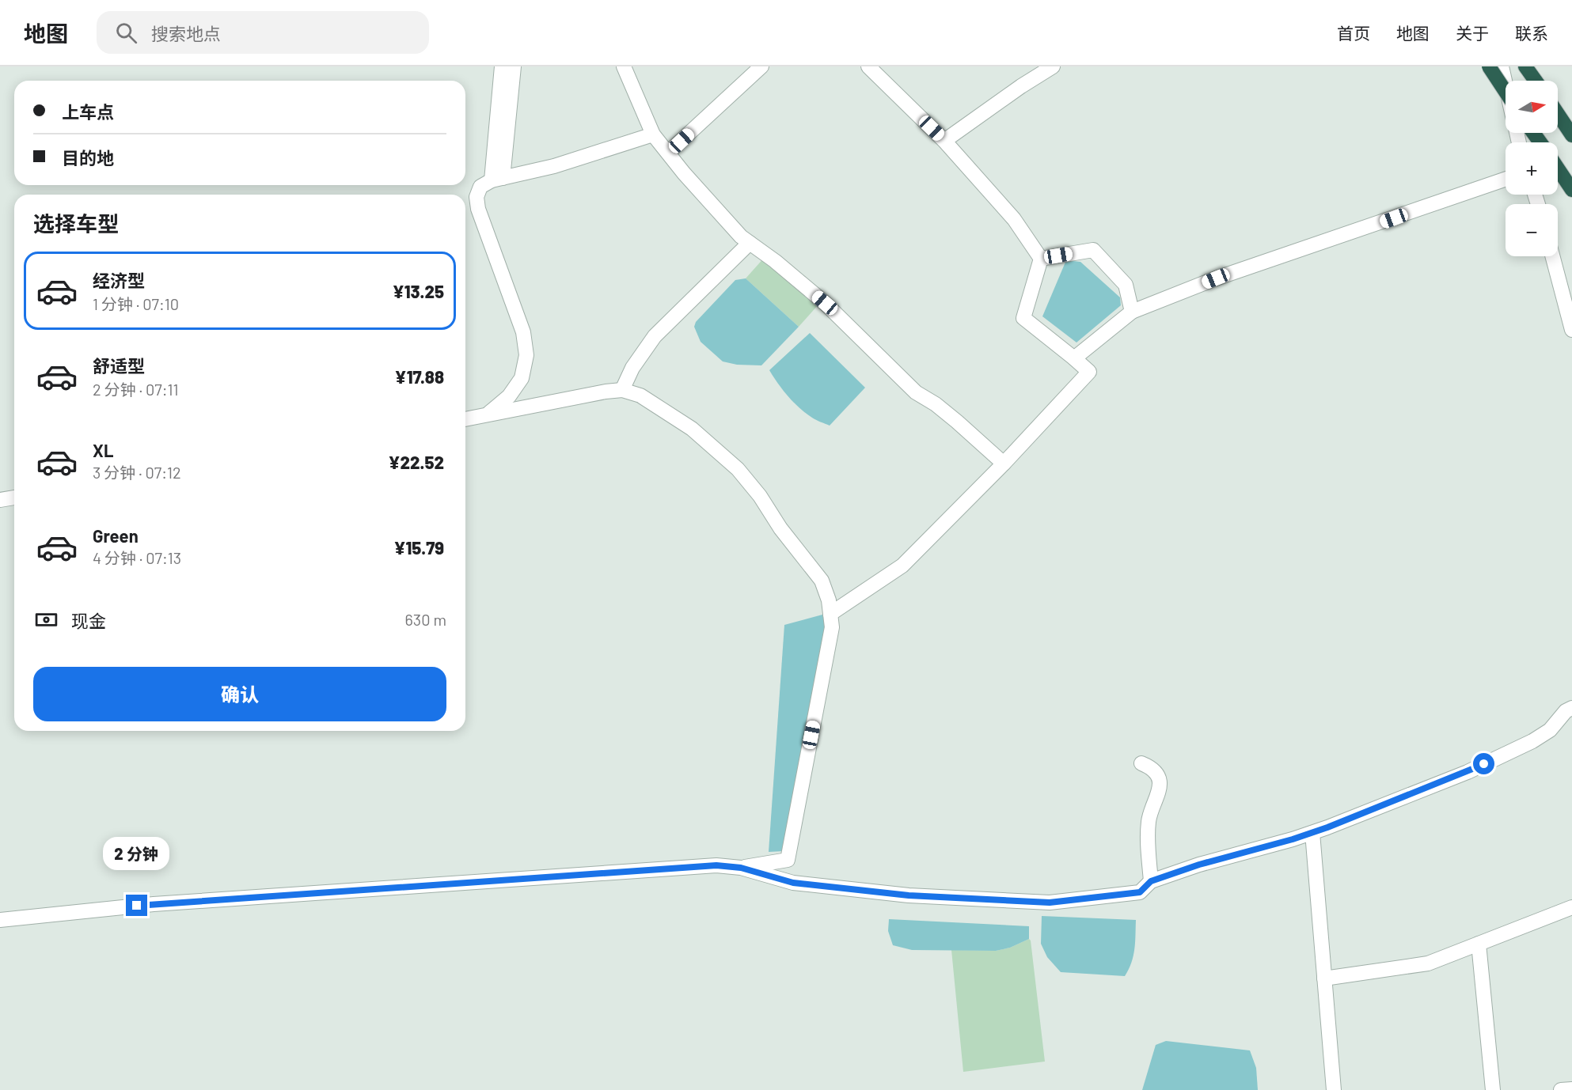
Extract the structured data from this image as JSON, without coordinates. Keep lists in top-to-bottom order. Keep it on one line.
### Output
{"north":"right","page":{"header":"地图","search":"搜索地点","nav":["首页","地图","关于","联系"],"map_buttons":["+","−"],"banner":["上车点","目的地"],"heading":"选择车型","list":[{"name":"经济型","note":"1 分钟 · 07:10","value":"¥13.25"},{"name":"舒适型","note":"2 分钟 · 07:11","value":"¥17.88"},{"name":"XL","note":"3 分钟 · 07:12","value":"¥22.52"},{"name":"Green","note":"4 分钟 · 07:13","value":"¥15.79"}],"pay":["现金","630 m"],"buttons":"确认","bubble":"2 分钟"}}
